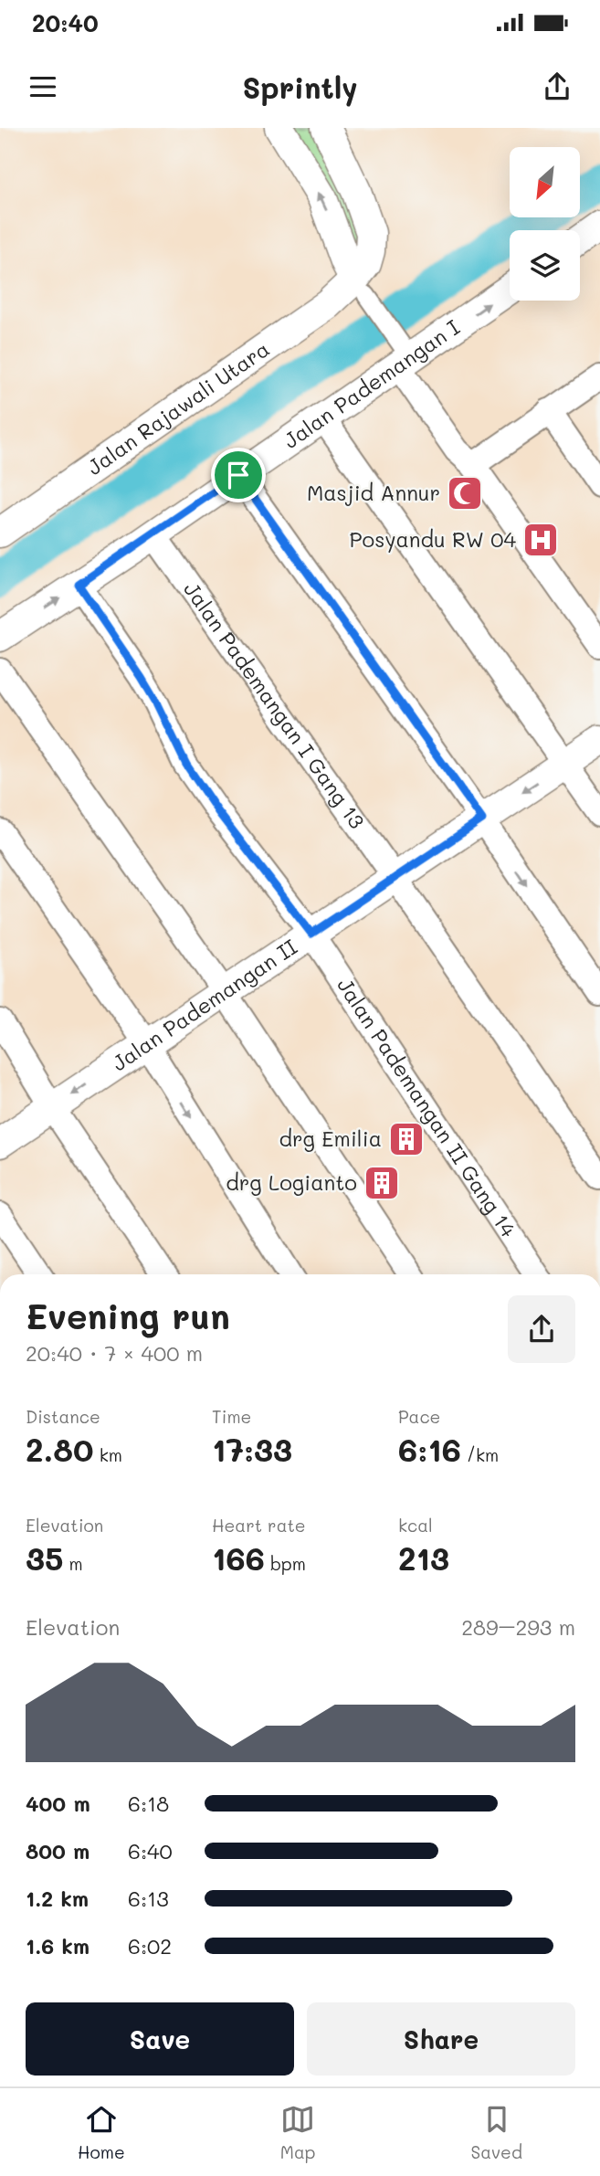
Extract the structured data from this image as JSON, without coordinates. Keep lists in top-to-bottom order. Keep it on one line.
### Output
{"streets":{"street":["Jalan Pademangan I","Jalan Rajawali Utara","Jalan Pademangan I Gang 13","Jalan Pademangan II","Jalan Pademangan II Gang 14"]},"crossings":[["Jalan Pademangan I","Jalan Pademangan I Gang 13"],["Jalan Pademangan I","Jalan Pademangan II Gang 14"],["Jalan Pademangan I Gang 13","Jalan Pademangan II"],["Jalan Pademangan II","Jalan Pademangan II Gang 14"]],"places":{"mosque":["Masjid Annur"],"hospital":["Posyandu RW 04"],"building":["drg Emilia","drg Logianto"]},"north":"bottom left","page":{"status":"20:40","header":"Sprintly","heading":["Evening run","20:40 · 7 × 400 m"],"stats":[["Distance","2.80 km"],["Time","17:33"],["Pace","6:16 /km"],["Elevation","35 m"],["Heart rate","166 bpm"],["kcal","213"]],"chart":["Elevation","289–293 m"],"list":[{"name":"400 m","note":"6:18"},{"name":"800 m","note":"6:40"},{"name":"1.2 km","note":"6:13"},{"name":"1.6 km","note":"6:02"}],"buttons":["Save","Share"],"tabs":["Home","Map","Saved"]}}
